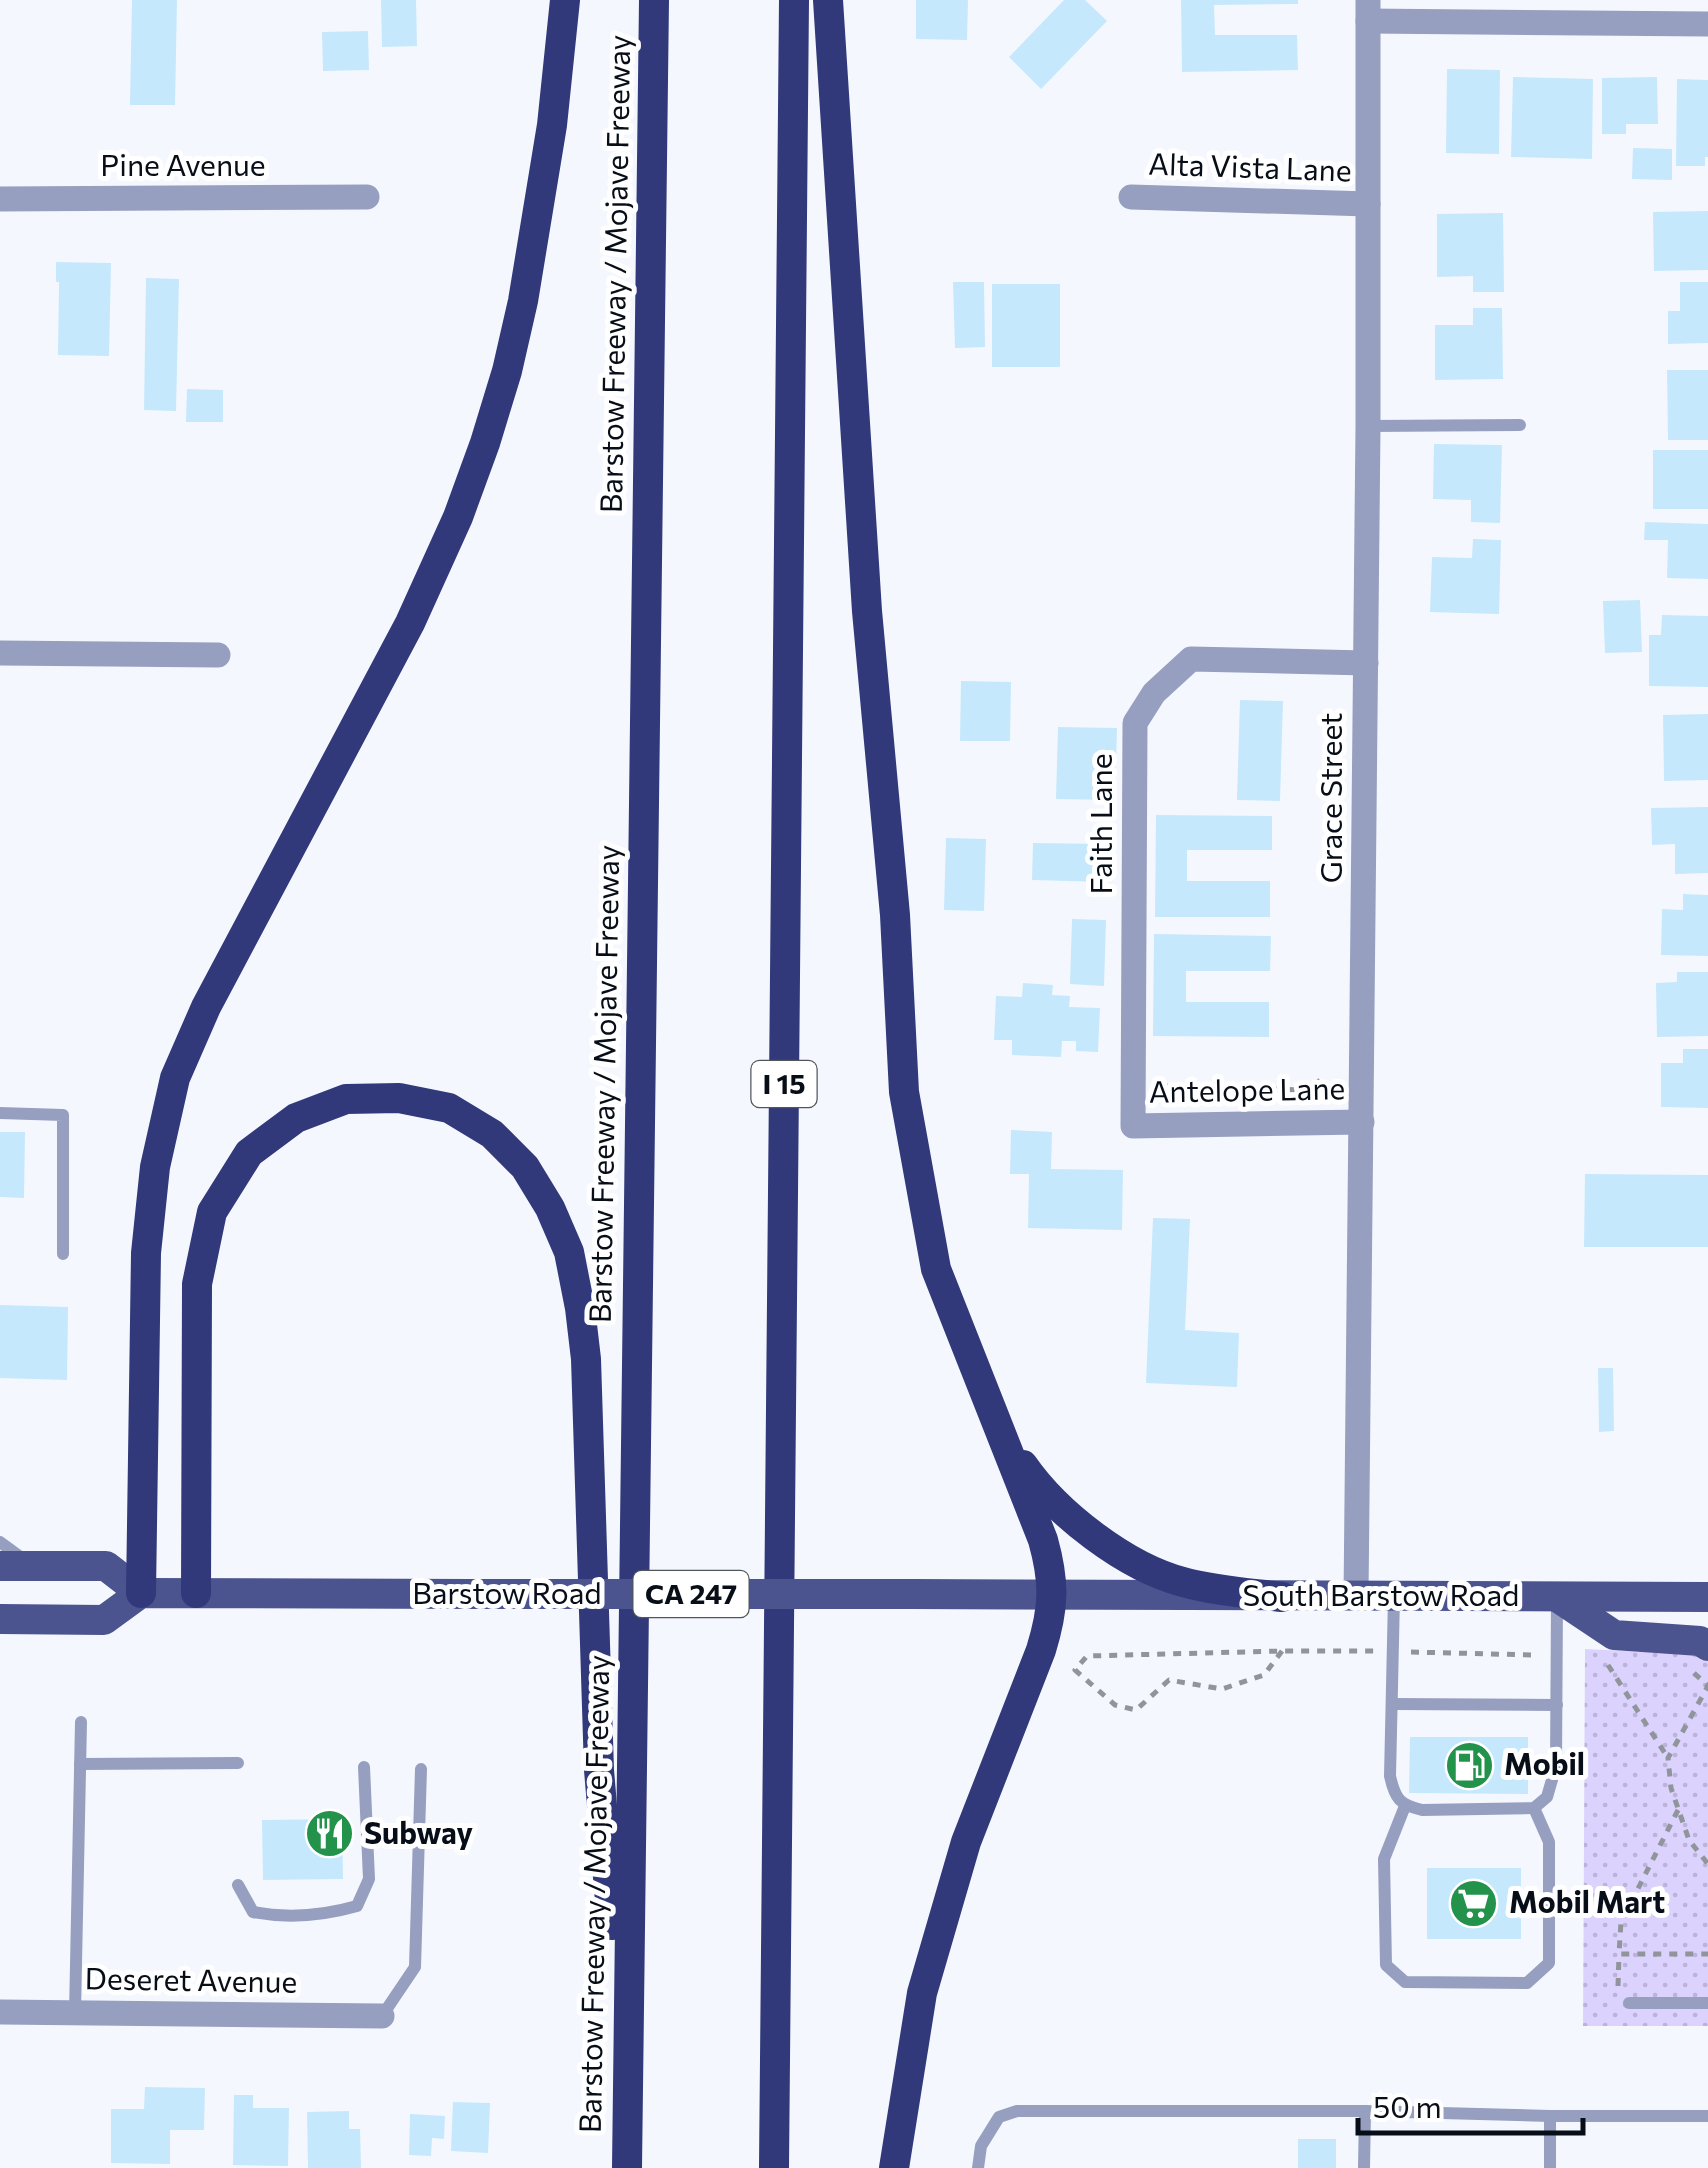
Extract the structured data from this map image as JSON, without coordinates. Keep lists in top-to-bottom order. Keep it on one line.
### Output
{"streets":{"highway":["Barstow Freeway / Mojave Freeway","I 15"],"main road":["Barstow Road","CA 247","South Barstow Road"],"street":["Pine Avenue","Alta Vista Lane","Grace Street","Faith Lane","Antelope Lane","Deseret Avenue"]},"crossings":[["Alta Vista Lane","Grace Street"],["Grace Street","Faith Lane"],["Grace Street","Antelope Lane"],["Grace Street","South Barstow Road"],["Faith Lane","Antelope Lane"],["Barstow Road","South Barstow Road"]],"places":{"fuel station":["Mobil"],"restaurant":["Subway"],"supermarket":["Mobil Mart"]},"scale_bar":"50 m"}
